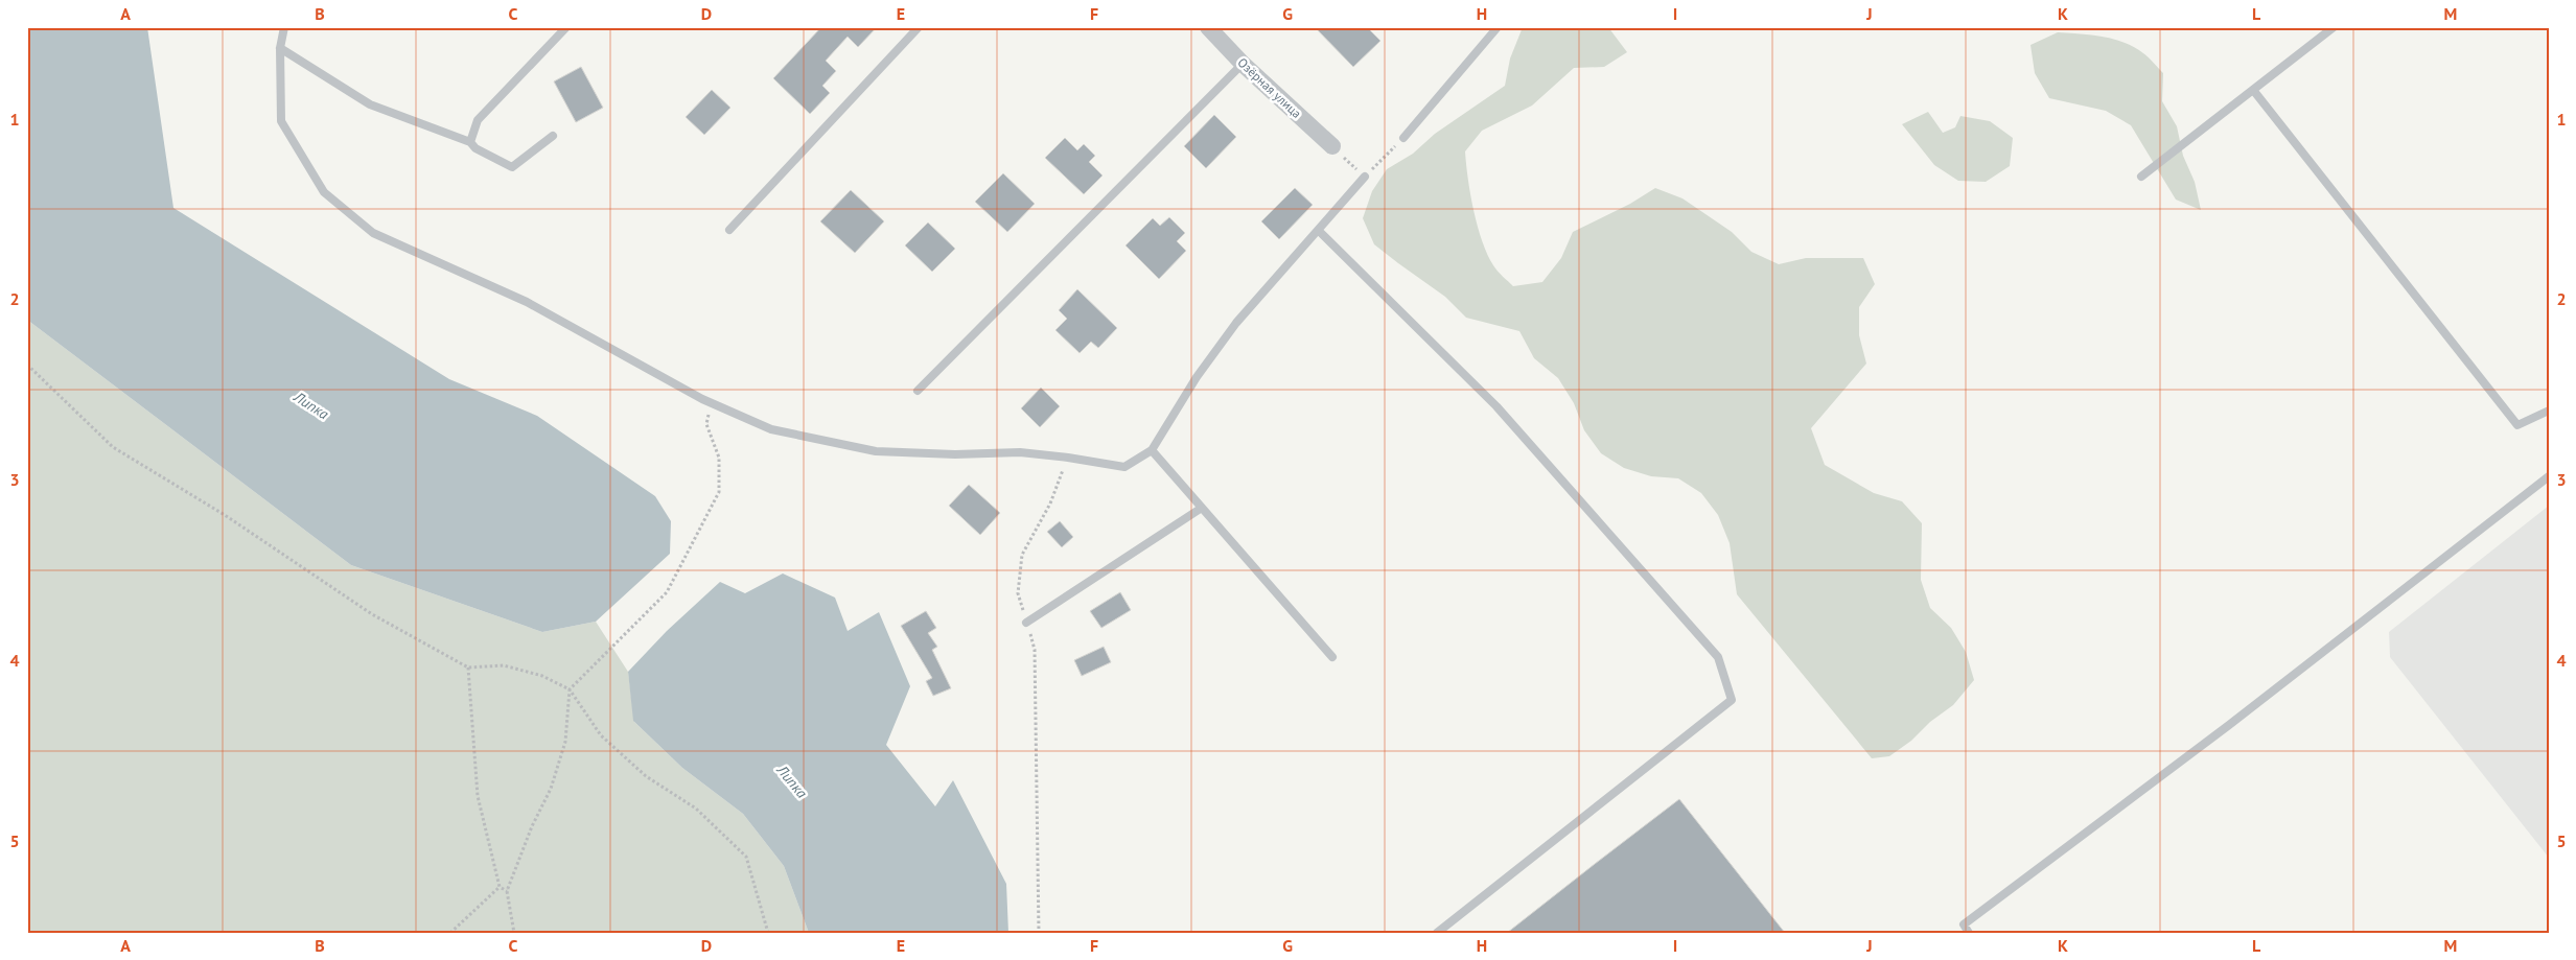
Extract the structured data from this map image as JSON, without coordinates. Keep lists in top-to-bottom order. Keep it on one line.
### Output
{"streets":{"street":["Озёрная улица"]},"water":["Липка"],"grid":{"columns":["A","B","C","D","E","F","G","H","I","J","K","L","M"],"rows":["1","2","3","4","5"]}}
